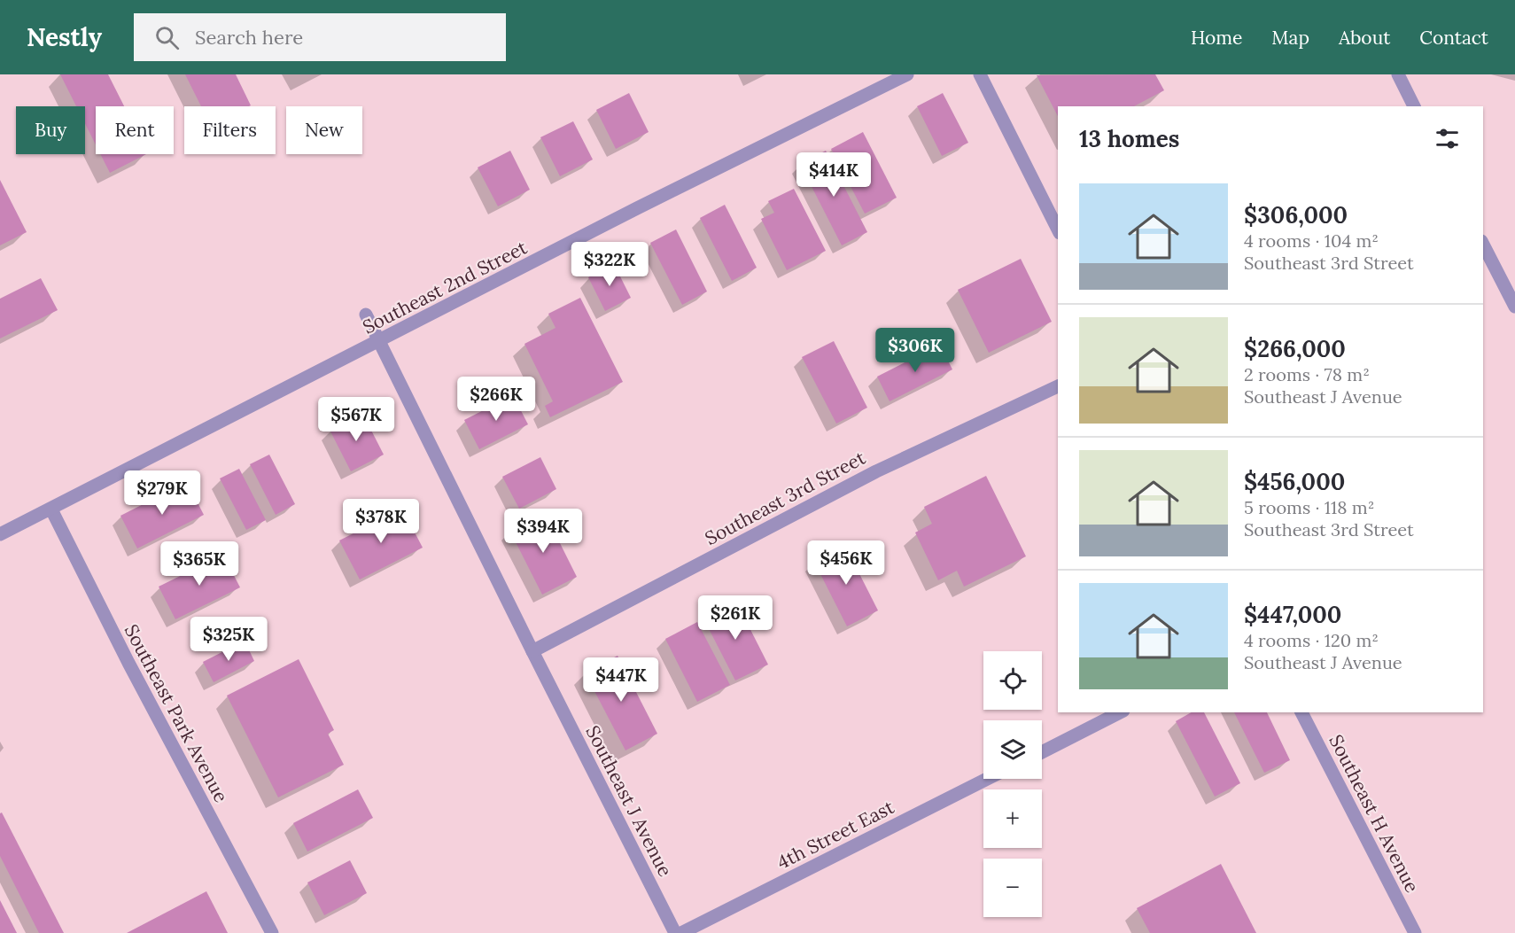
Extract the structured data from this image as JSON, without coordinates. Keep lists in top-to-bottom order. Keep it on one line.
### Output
{"streets":{"street":["Southeast 2nd Street","Southeast 3rd Street","Southeast Park Avenue","Southeast J Avenue","Southeast H Avenue","4th Street East"]},"crossings":[["Southeast 2nd Street","Southeast Park Avenue"],["Southeast 2nd Street","Southeast J Avenue"],["Southeast 3rd Street","Southeast J Avenue"]],"page":{"header":"Nestly","search":"Search here","nav":["Home","Map","About","Contact"],"chip":["Buy","Rent","Filters","New"],"heading":"13 homes","price":["$414K","$322K","$306K","$266K","$567K","$279K","$378K","$394K","$456K","$365K","$261K","$325K","$447K"],"list":[{"name":"$306,000","note":"4 rooms · 104 m² · Southeast 3rd Street"},{"name":"$266,000","note":"2 rooms · 78 m² · Southeast J Avenue"},{"name":"$456,000","note":"5 rooms · 118 m² · Southeast 3rd Street"},{"name":"$447,000","note":"4 rooms · 120 m² · Southeast J Avenue"}],"map_buttons":["+","−"]}}
